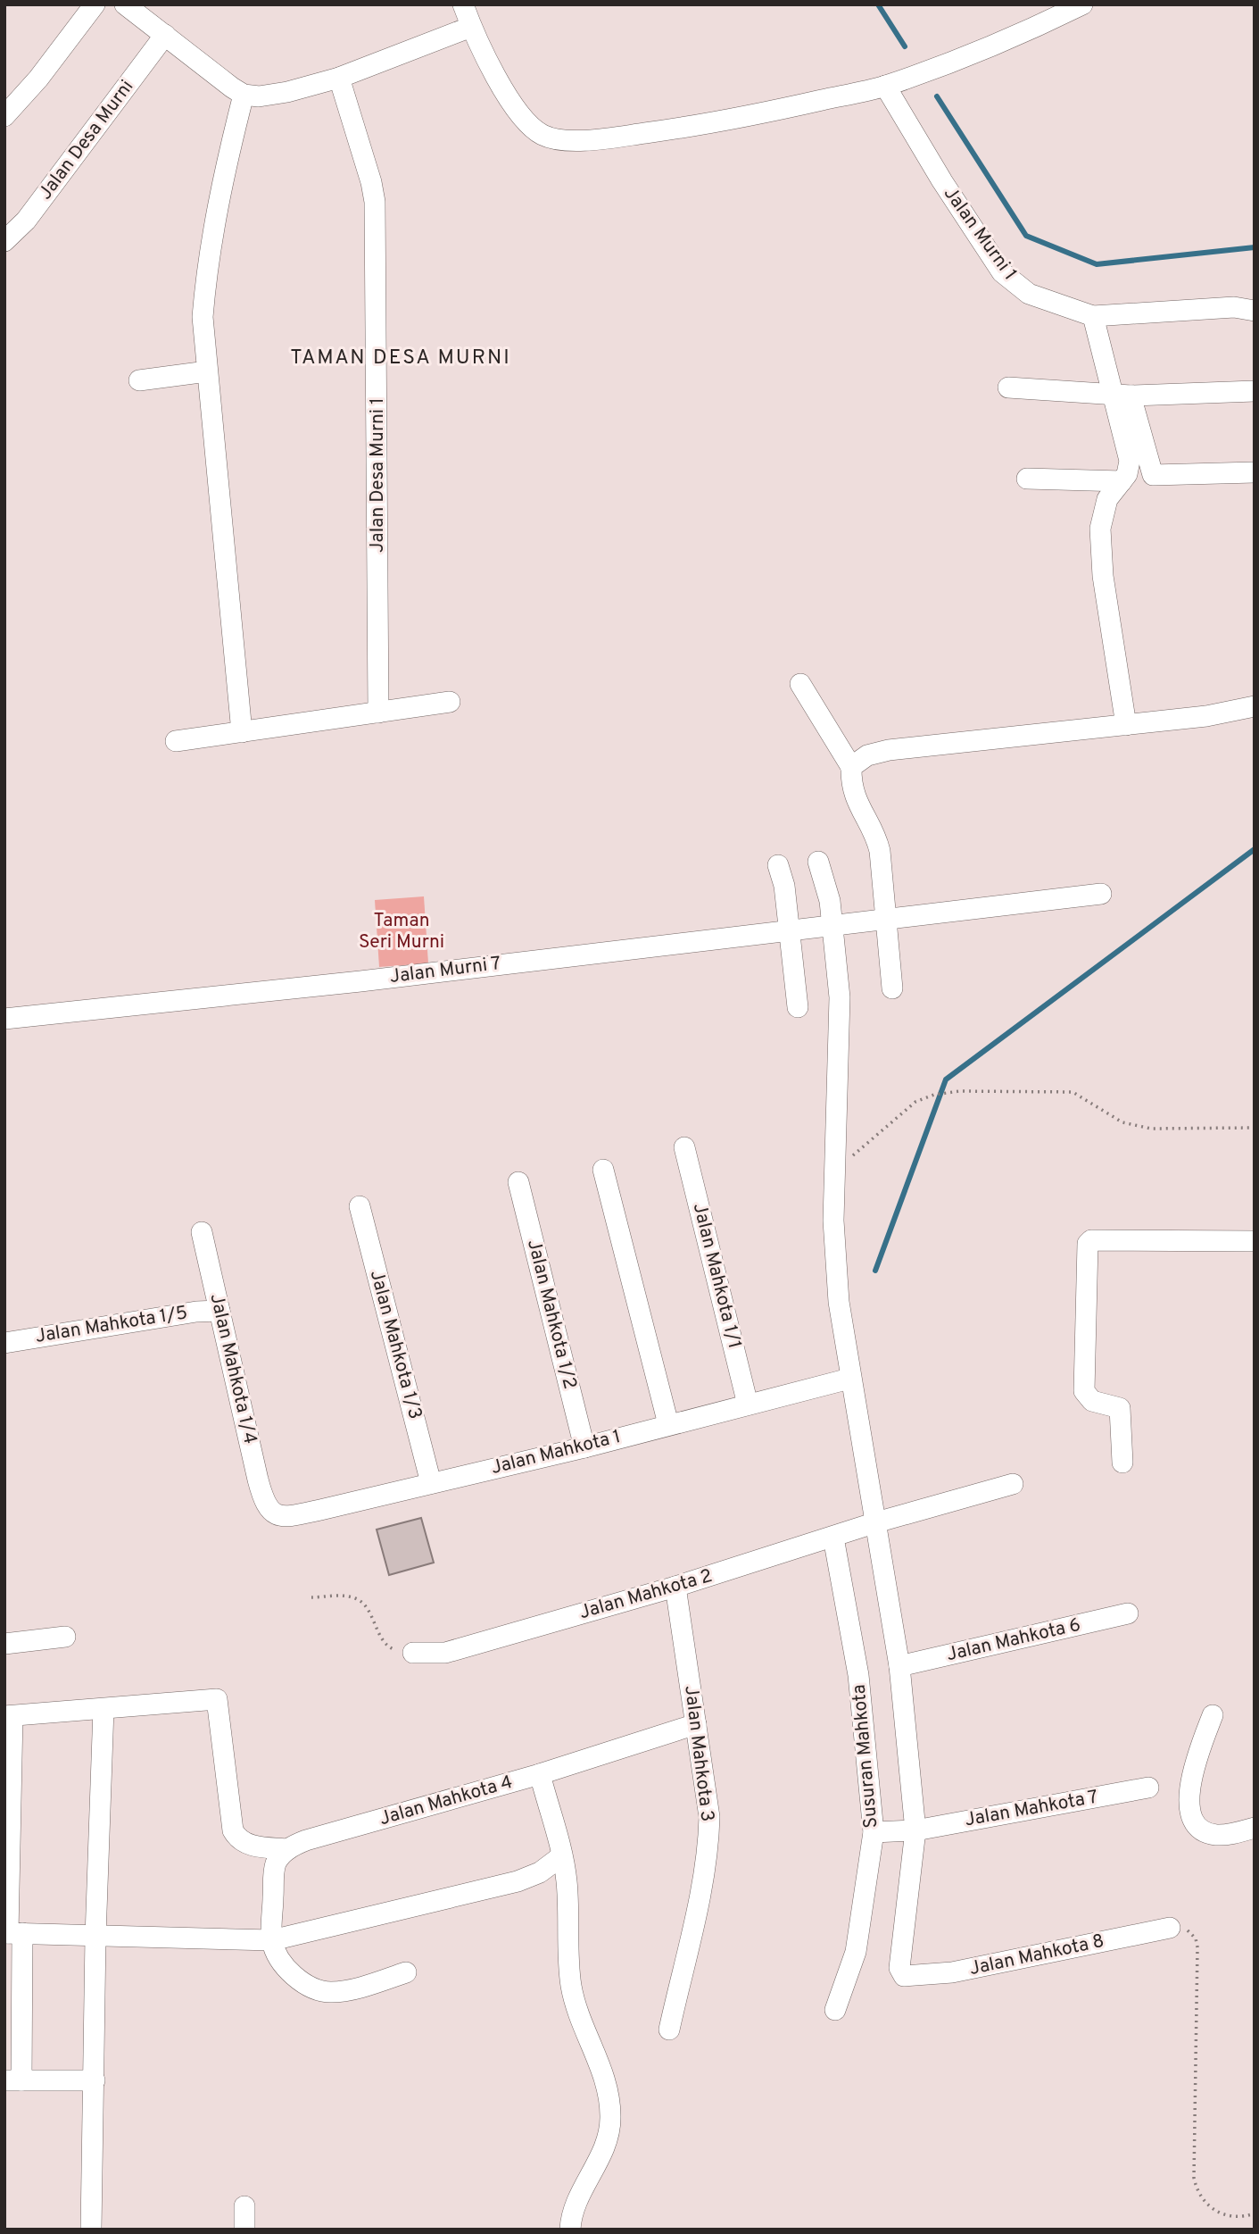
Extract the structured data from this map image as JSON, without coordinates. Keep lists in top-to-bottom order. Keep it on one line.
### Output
{"streets":{"street":["Jalan Desa Murni","Jalan Murni 1","Jalan Desa Murni 1","Jalan Murni 7","Jalan Mahkota 1/1","Jalan Mahkota 1/2","Jalan Mahkota 1/5","Jalan Mahkota 1/3","Jalan Mahkota 1/4","Jalan Mahkota 1","Jalan Mahkota 2","Jalan Mahkota 6","Jalan Mahkota 3","Susuran Mahkota","Jalan Mahkota 4","Jalan Mahkota 7","Jalan Mahkota 8"]},"crossings":[["Jalan Mahkota 1/1","Jalan Mahkota 1"],["Jalan Mahkota 1/2","Jalan Mahkota 1"],["Jalan Mahkota 1/5","Jalan Mahkota 1/4"],["Jalan Mahkota 1/3","Jalan Mahkota 1"],["Jalan Mahkota 1/4","Jalan Mahkota 1"],["Jalan Mahkota 2","Jalan Mahkota 3"],["Jalan Mahkota 2","Susuran Mahkota"],["Jalan Mahkota 3","Jalan Mahkota 4"],["Susuran Mahkota","Jalan Mahkota 7"],["Jalan Mahkota 7","Jalan Mahkota 8"]],"districts":["TAMAN DESA MURNI"],"parks":["Taman Seri Murni"]}
